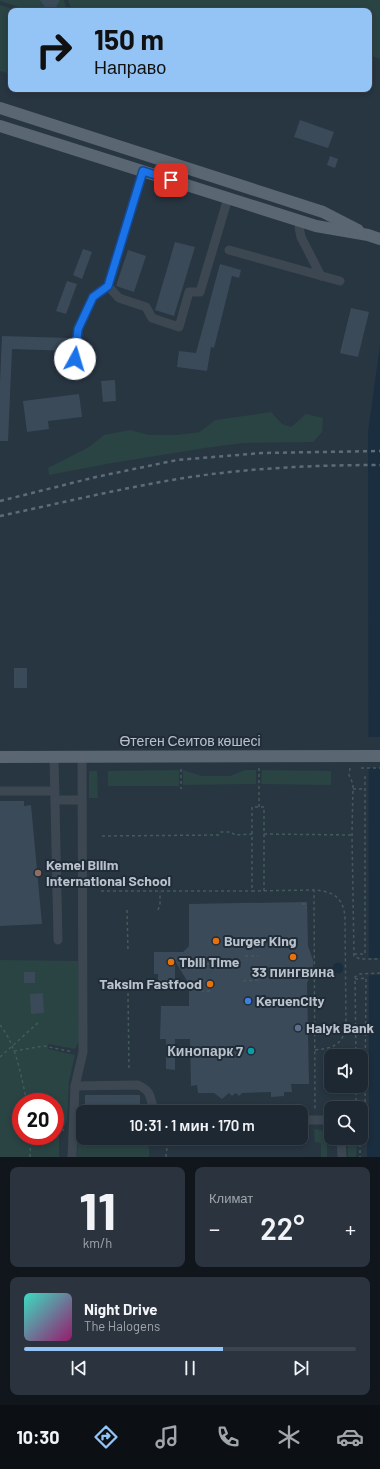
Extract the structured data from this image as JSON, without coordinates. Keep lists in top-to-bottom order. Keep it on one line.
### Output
{"streets":{"main road":["Өтеген Сеитов көшесі"]},"places":["Kemel Bilim International School","Burger King","33 пингвина","Tbili Time","Taksim Fastfood","KeruenCity","Halyk Bank","Кинопарк 7"],"page":{"turn":["150 m","Направо"],"limit":"20","trip":"10:31 · 1 мин · 170 m","tile":[["11","km/h"],"Климат"],"heat":["−","22°","+"],"song":["Night Drive","The Halogens"],"tabs":"10:30"}}
